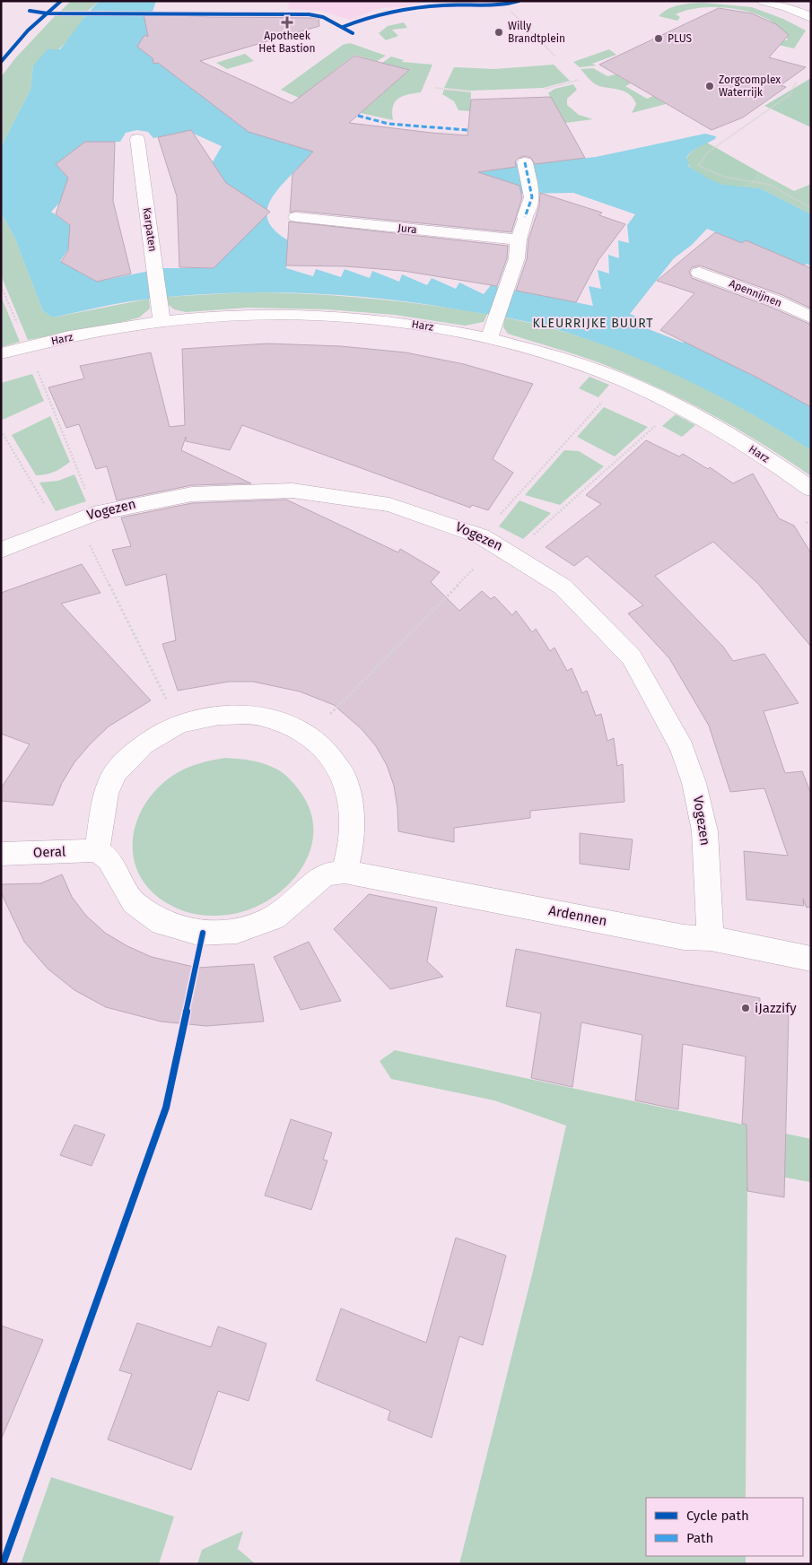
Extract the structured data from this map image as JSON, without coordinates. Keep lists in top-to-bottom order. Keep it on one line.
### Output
{"streets":{"street":["Jura","Karpaten","Apennijnen","Harz","Vogezen","Oeral","Ardennen"]},"crossings":[["Karpaten","Harz"],["Vogezen","Ardennen"]],"districts":["KLEURRIJKE BUURT"],"places":{"health":["Apotheek Het Bastion"],"other":["Willy Brandtplein","PLUS","Zorgcomplex Waterrijk","iJazzify"]},"legend":["Cycle path","Path"]}
